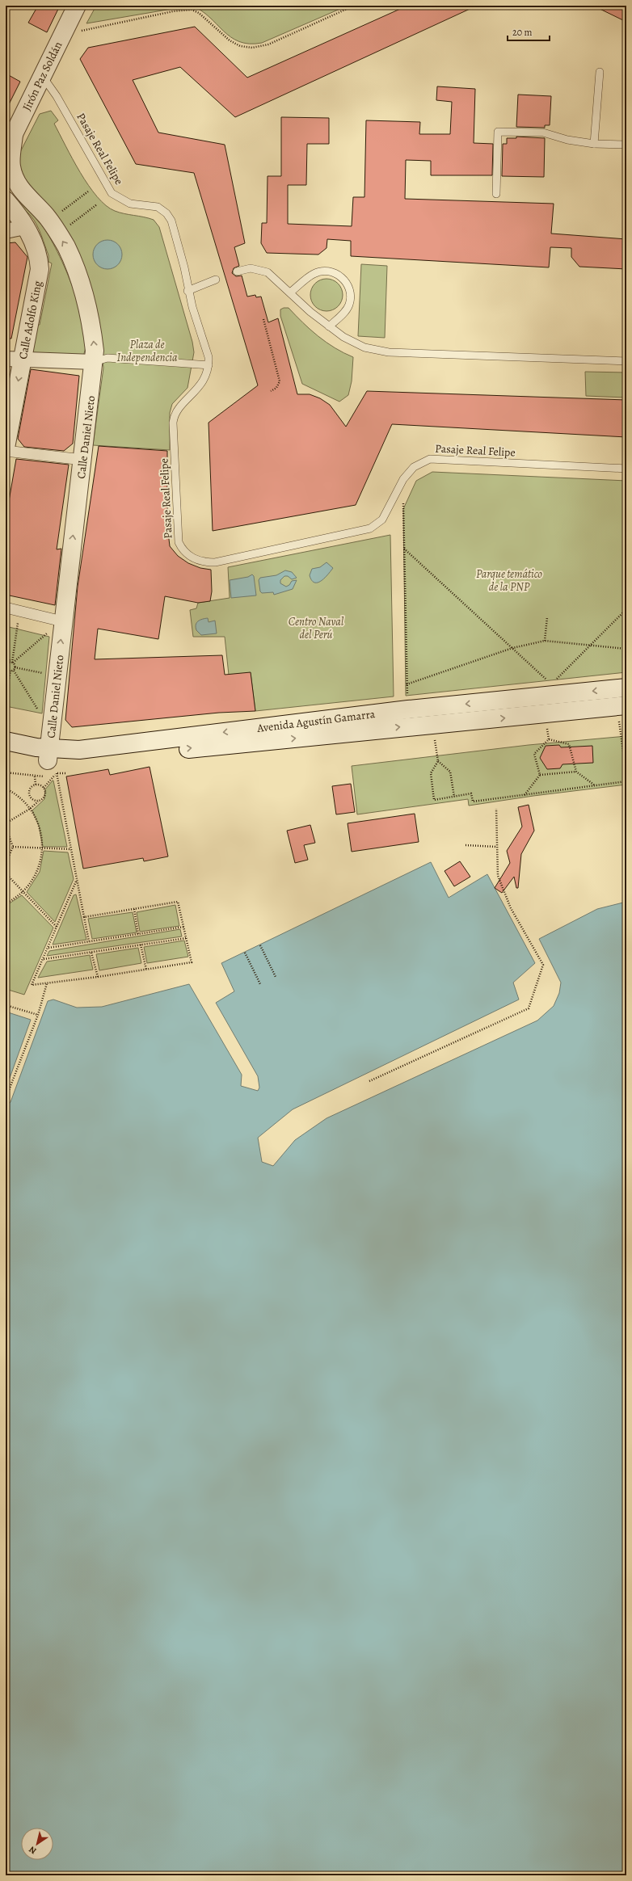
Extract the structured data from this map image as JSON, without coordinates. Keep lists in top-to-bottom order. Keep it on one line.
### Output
{"streets":{"main road":["Jirón Paz Soldán","Calle Adolfo King","Calle Daniel Nieto","Avenida Agustín Gamarra"],"lane":["Pasaje Real Felipe"]},"crossings":[["Jirón Paz Soldán","Pasaje Real Felipe"],["Jirón Paz Soldán","Calle Daniel Nieto"],["Calle Daniel Nieto","Avenida Agustín Gamarra"]],"one_way":["Calle Daniel Nieto"],"parks":["Plaza de Independencia","Parque temático de la PNP","Centro Naval del Perú"],"scale_bar":"20 m","north":"bottom left"}
